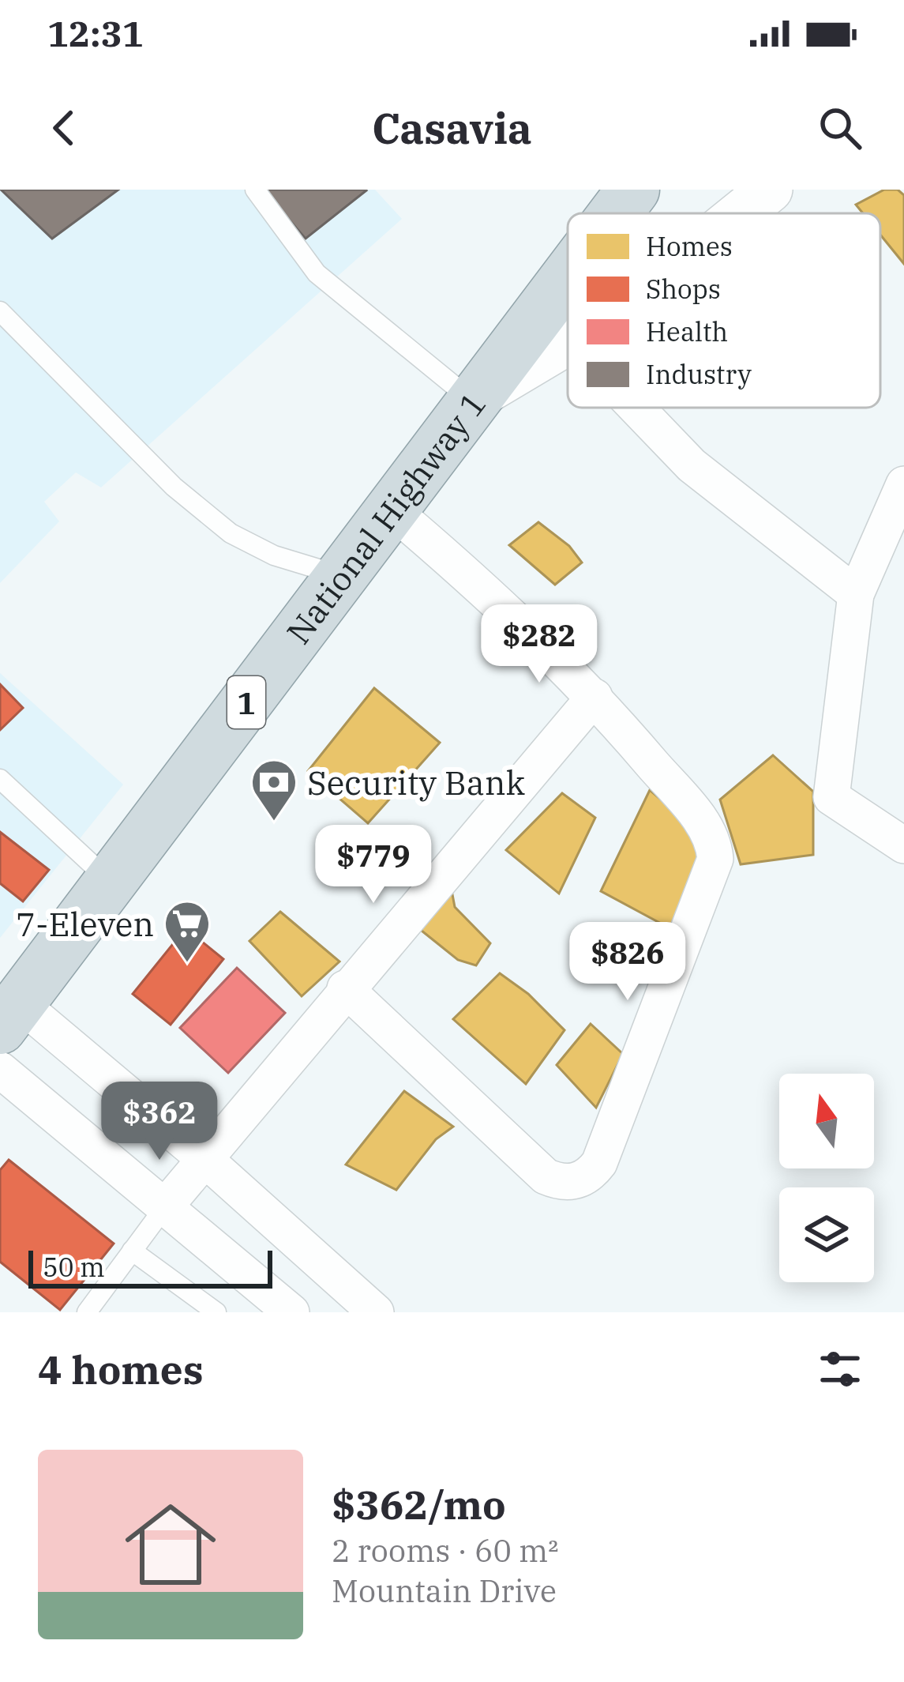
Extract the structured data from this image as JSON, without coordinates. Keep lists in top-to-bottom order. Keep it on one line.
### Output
{"streets":{"highway":["National Highway 1","1"]},"places":{"bank":["Security Bank"],"supermarket":["7-Eleven"]},"legend":["Homes","Shops","Health","Industry"],"scale_bar":"50 m","north":"top","page":{"status":"12:31","header":"Casavia","price":["$282","$779","$826","$362"],"scale":"50 m","heading":"4 homes","list":[{"name":"$362/mo","note":"2 rooms · 60 m² · Mountain Drive"}]}}
